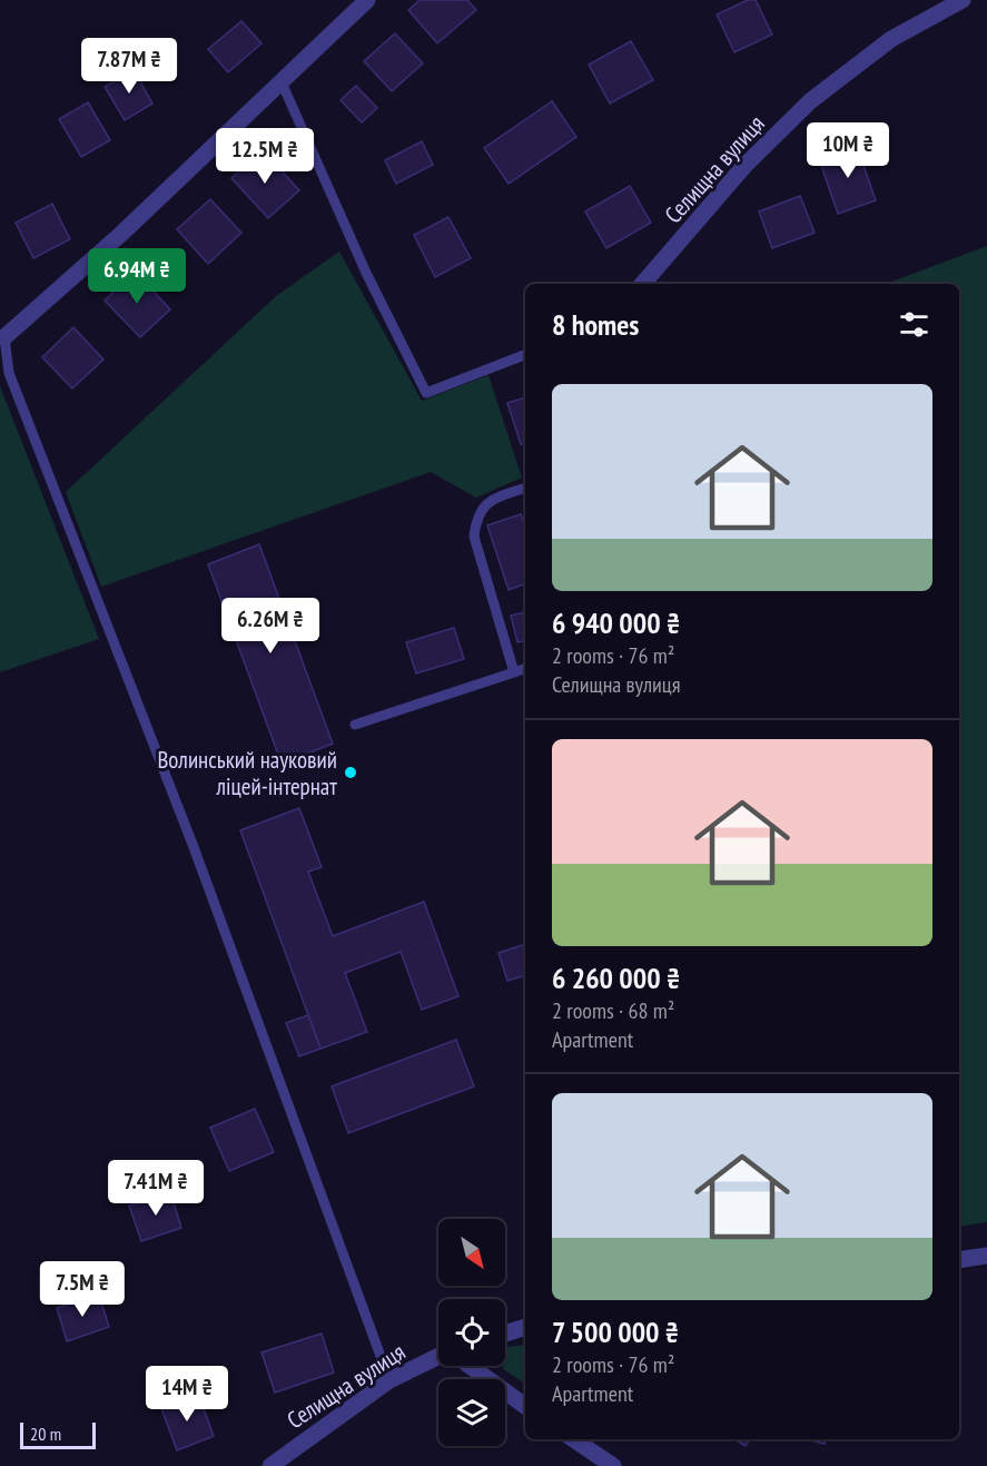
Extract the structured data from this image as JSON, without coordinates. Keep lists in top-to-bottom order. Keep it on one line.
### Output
{"streets":{"street":["Селищна вулиця"]},"places":["Волинський науковий ліцей-інтернат"],"scale_bar":"20 m","north":"bottom right","page":{"price":["7.87M ₴","10M ₴","12.5M ₴","6.94M ₴","6.26M ₴","7.41M ₴","7.5M ₴","14M ₴"],"heading":"8 homes","list":[{"name":"6 940 000 ₴","note":"2 rooms · 76 m² · Селищна вулиця"},{"name":"6 260 000 ₴","note":"2 rooms · 68 m² · Apartment"},{"name":"7 500 000 ₴","note":"2 rooms · 76 m² · Apartment"}],"scale":"20 m"}}
